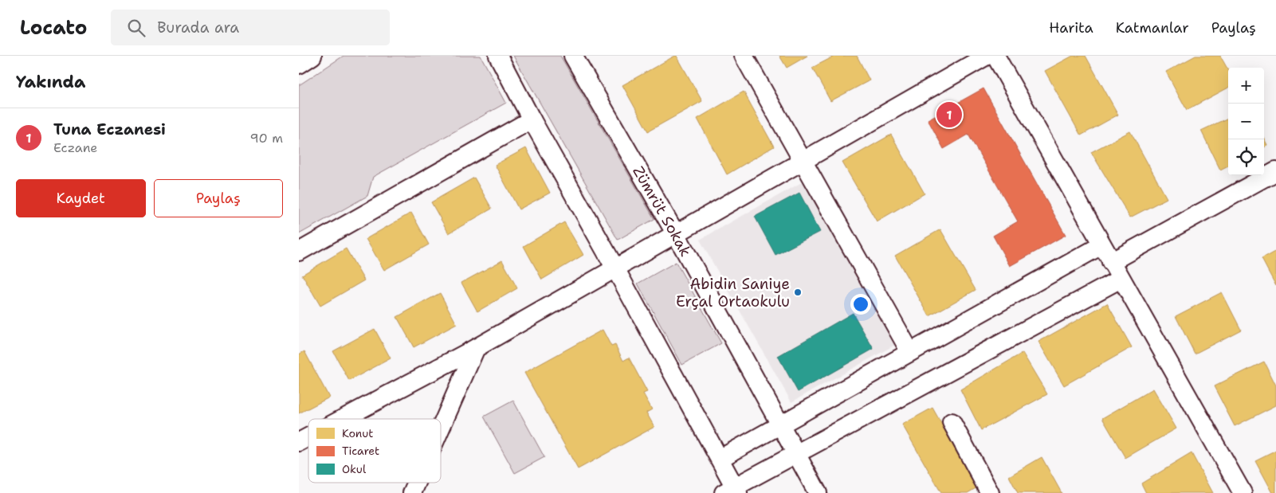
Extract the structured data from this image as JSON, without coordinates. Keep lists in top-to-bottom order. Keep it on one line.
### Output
{"streets":{"street":["Zümrüt Sokak"]},"places":["Abidin Saniye Erçal Ortaokulu"],"legend":["Konut","Ticaret","Okul"],"page":{"header":"Locato","search":"Burada ara","nav":["Harita","Katmanlar","Paylaş"],"heading":"Yakında","map_buttons":["+","−"],"pins":"1","list":[{"mark":"1","name":"Tuna Eczanesi","note":"Eczane","value":"90 m"}],"buttons":["Kaydet","Paylaş"]}}
